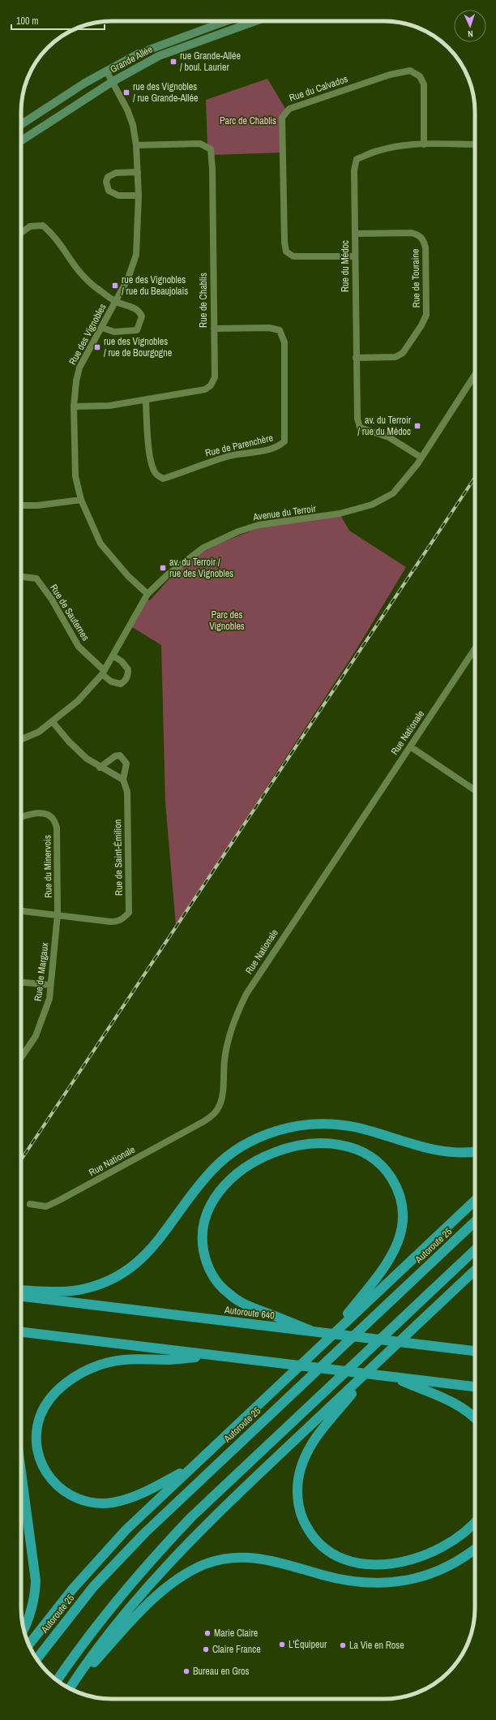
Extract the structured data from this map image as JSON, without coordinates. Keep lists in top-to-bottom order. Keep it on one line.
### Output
{"streets":{"highway":["Autoroute 25","Autoroute 640"],"street":["Grande Allée","Rue du Calvados","Rue du Médoc","Rue de Touraine","Rue de Chablis","Rue des Vignobles","Rue de Parenchère","Avenue du Terroir","Rue de Sauternes","Rue Nationale","Rue de Saint-Émilion","Rue du Minervois","Rue de Margaux"]},"crossings":[["Grande Allée","Rue des Vignobles"],["Rue du Calvados","Rue du Médoc"],["Rue du Médoc","Rue de Touraine"],["Rue du Médoc","Avenue du Terroir"],["Rue de Chablis","Rue des Vignobles"],["Rue de Chablis","Rue de Parenchère"],["Rue des Vignobles","Avenue du Terroir"],["Avenue du Terroir","Rue de Sauternes"],["Rue de Saint-Émilion","Rue du Minervois"],["Rue de Saint-Émilion","Rue de Margaux"],["Rue du Minervois","Rue de Margaux"]],"parks":["Parc de Chablis","Parc des Vignobles"],"places":{"transit":["rue Grande-Allée / boul. Laurier","rue des Vignobles / rue Grande-Allée","rue des Vignobles / rue du Beaujolais","rue des Vignobles / rue de Bourgogne","av. du Terroir / rue du Médoc","av. du Terroir / rue des Vignobles"],"other":["Marie Claire","L'Équipeur","La Vie en Rose","Claire France","Bureau en Gros"]},"scale_bar":"100 m","north":"bottom"}
